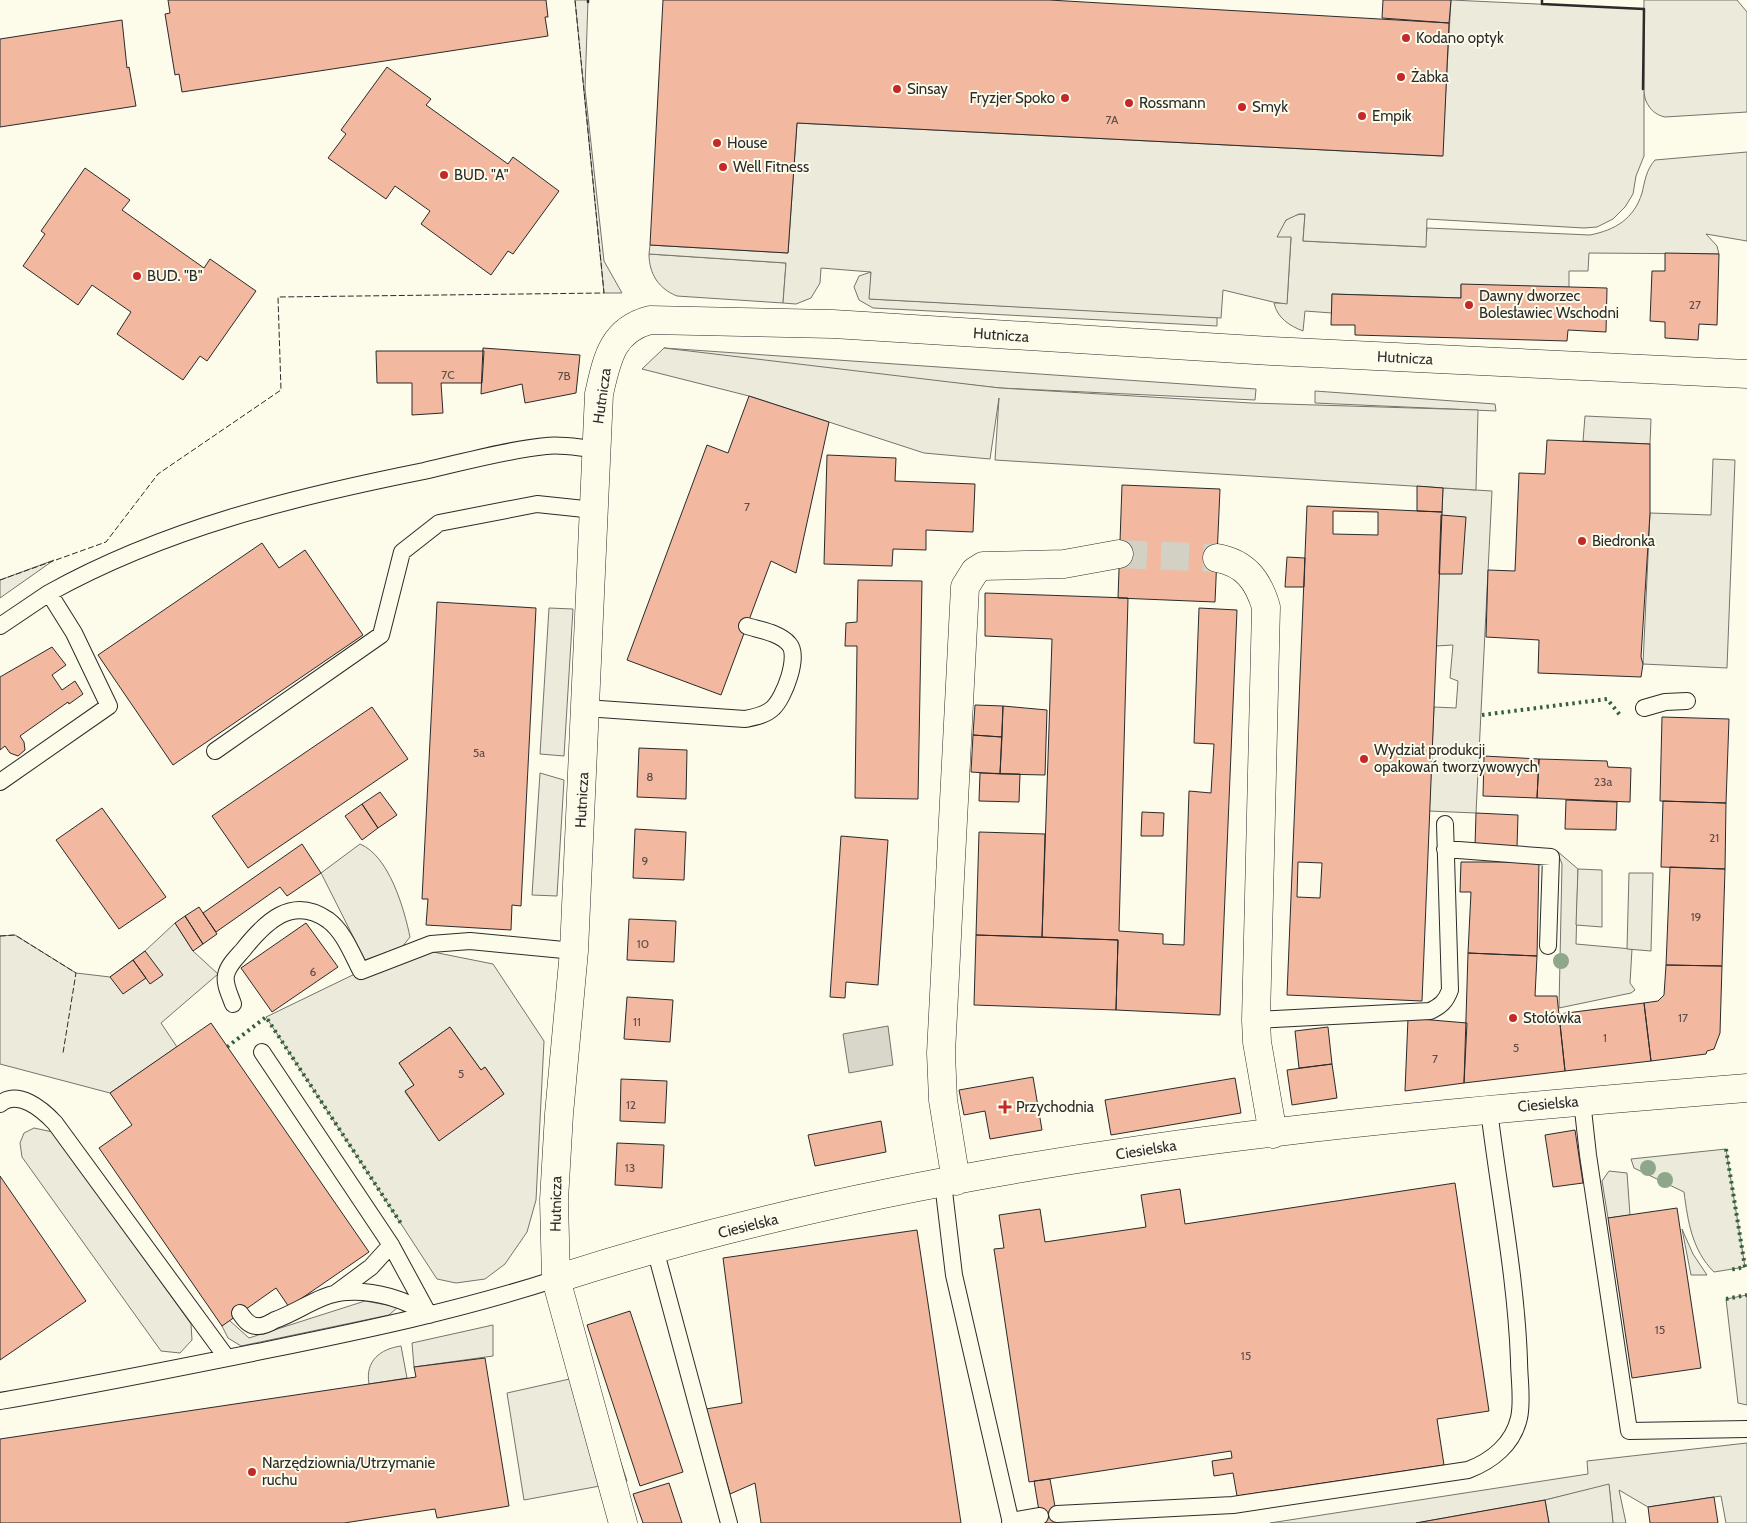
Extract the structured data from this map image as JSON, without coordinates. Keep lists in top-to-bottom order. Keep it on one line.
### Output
{"streets":{"street":["Hutnicza","Ciesielska"]},"crossings":[["Hutnicza","Ciesielska"]],"places":{"other":["Kodano optyk","Żabka","Sinsay","Fryzjer Spoko","Rossmann","Smyk","Empik","House","Well Fitness","BUD. \"A\"","BUD. \"B\"","Dawny dworzec Bolesławiec Wschodni","Biedronka","Wydział produkcji opakowań tworzywowych","Stołówka","Narzędziownia/Utrzymanie ruchu"],"health":["Przychodnia"]},"house_numbers":["7A","27","7C","7B","7","5a","8","23a","21","9","19","10","6","17","11","1","5","7","5","12","13","15","15"]}
